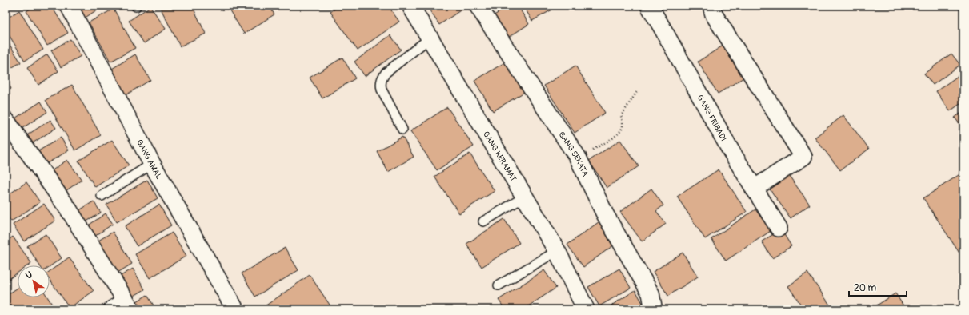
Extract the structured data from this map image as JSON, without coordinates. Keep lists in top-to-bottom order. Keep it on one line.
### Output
{"streets":{"street":["GANG PRIBADI","GANG SEKATA","GANG KERAMAT","GANG AMAL"]},"scale_bar":"20 m","north":"top left"}
